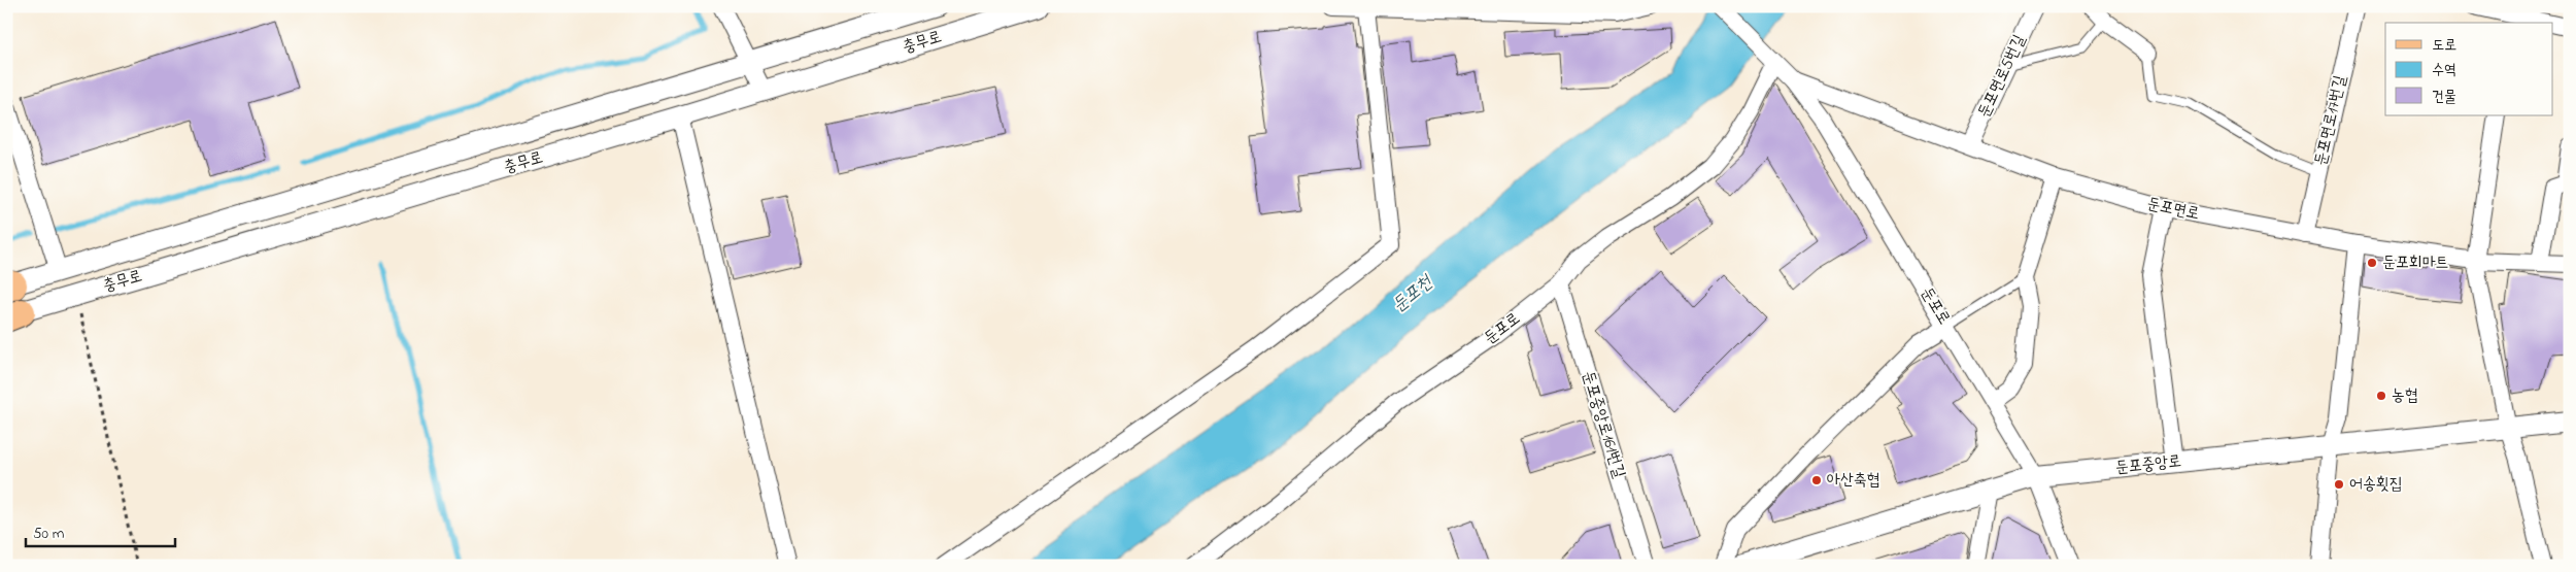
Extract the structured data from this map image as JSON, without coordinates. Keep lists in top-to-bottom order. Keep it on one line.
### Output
{"streets":{"street":["충무로","둔포면로5번길","둔포면로17번길","둔포면로","둔포로","둔포중앙로161번길","둔포중앙로"]},"crossings":[["둔포면로5번길","둔포면로"],["둔포면로17번길","둔포면로"],["둔포면로","둔포로"],["둔포로","둔포중앙로161번길"],["둔포로","둔포중앙로"]],"water":["둔포천"],"places":["둔포회마트","농협","아산축협","어송횟집"],"legend":["도로","수역","건물"],"scale_bar":"50 m"}
